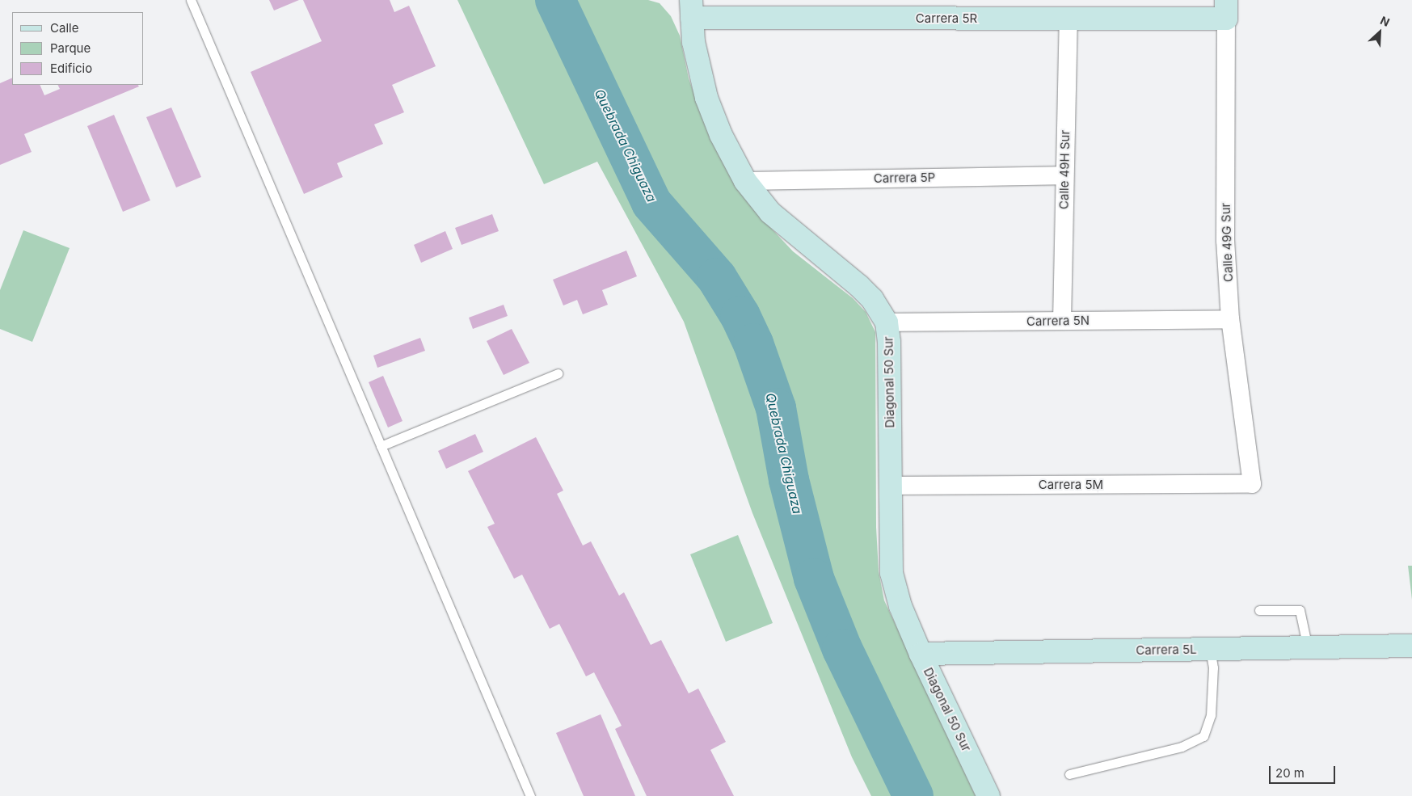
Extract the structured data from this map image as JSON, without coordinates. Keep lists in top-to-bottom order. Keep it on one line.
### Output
{"streets":{"main road":["Carrera 5R","Diagonal 50 Sur","Carrera 5L"],"street":["Calle 49H Sur","Carrera 5P","Calle 49G Sur","Carrera 5N","Carrera 5M"]},"crossings":[["Carrera 5R","Calle 49H Sur"],["Carrera 5R","Calle 49G Sur"],["Carrera 5R","Diagonal 50 Sur"],["Calle 49H Sur","Carrera 5P"],["Calle 49H Sur","Carrera 5N"],["Carrera 5P","Diagonal 50 Sur"],["Calle 49G Sur","Carrera 5N"],["Calle 49G Sur","Carrera 5M"],["Carrera 5N","Diagonal 50 Sur"],["Diagonal 50 Sur","Carrera 5M"],["Diagonal 50 Sur","Carrera 5L"]],"water":["Quebrada Chiguaza"],"legend":["Calle","Parque","Edificio"],"scale_bar":"20 m","north":"top right"}
